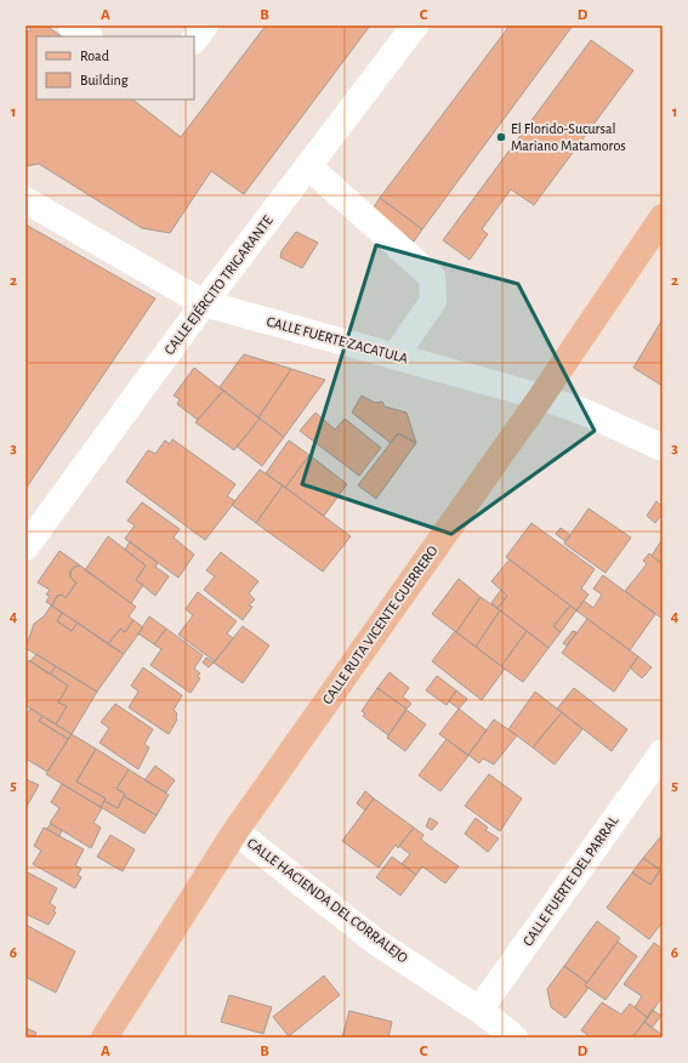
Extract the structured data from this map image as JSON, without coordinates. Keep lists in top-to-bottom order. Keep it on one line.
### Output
{"streets":{"main road":["CALLE RUTA VICENTE GUERRERO"],"street":["CALLE EJÉRCITO TRIGARANTE","CALLE FUERTE ZACATULA","CALLE FUERTE DEL PARRAL","CALLE HACIENDA DEL CORRALEJO"]},"crossings":[["CALLE EJÉRCITO TRIGARANTE","CALLE FUERTE ZACATULA"],["CALLE FUERTE ZACATULA","CALLE RUTA VICENTE GUERRERO"],["CALLE RUTA VICENTE GUERRERO","CALLE HACIENDA DEL CORRALEJO"],["CALLE FUERTE DEL PARRAL","CALLE HACIENDA DEL CORRALEJO"]],"places":["El Florido-Sucursal Mariano Matamoros"],"legend":["Road","Building"],"grid":{"columns":["A","B","C","D"],"rows":["1","2","3","4","5","6"]}}
